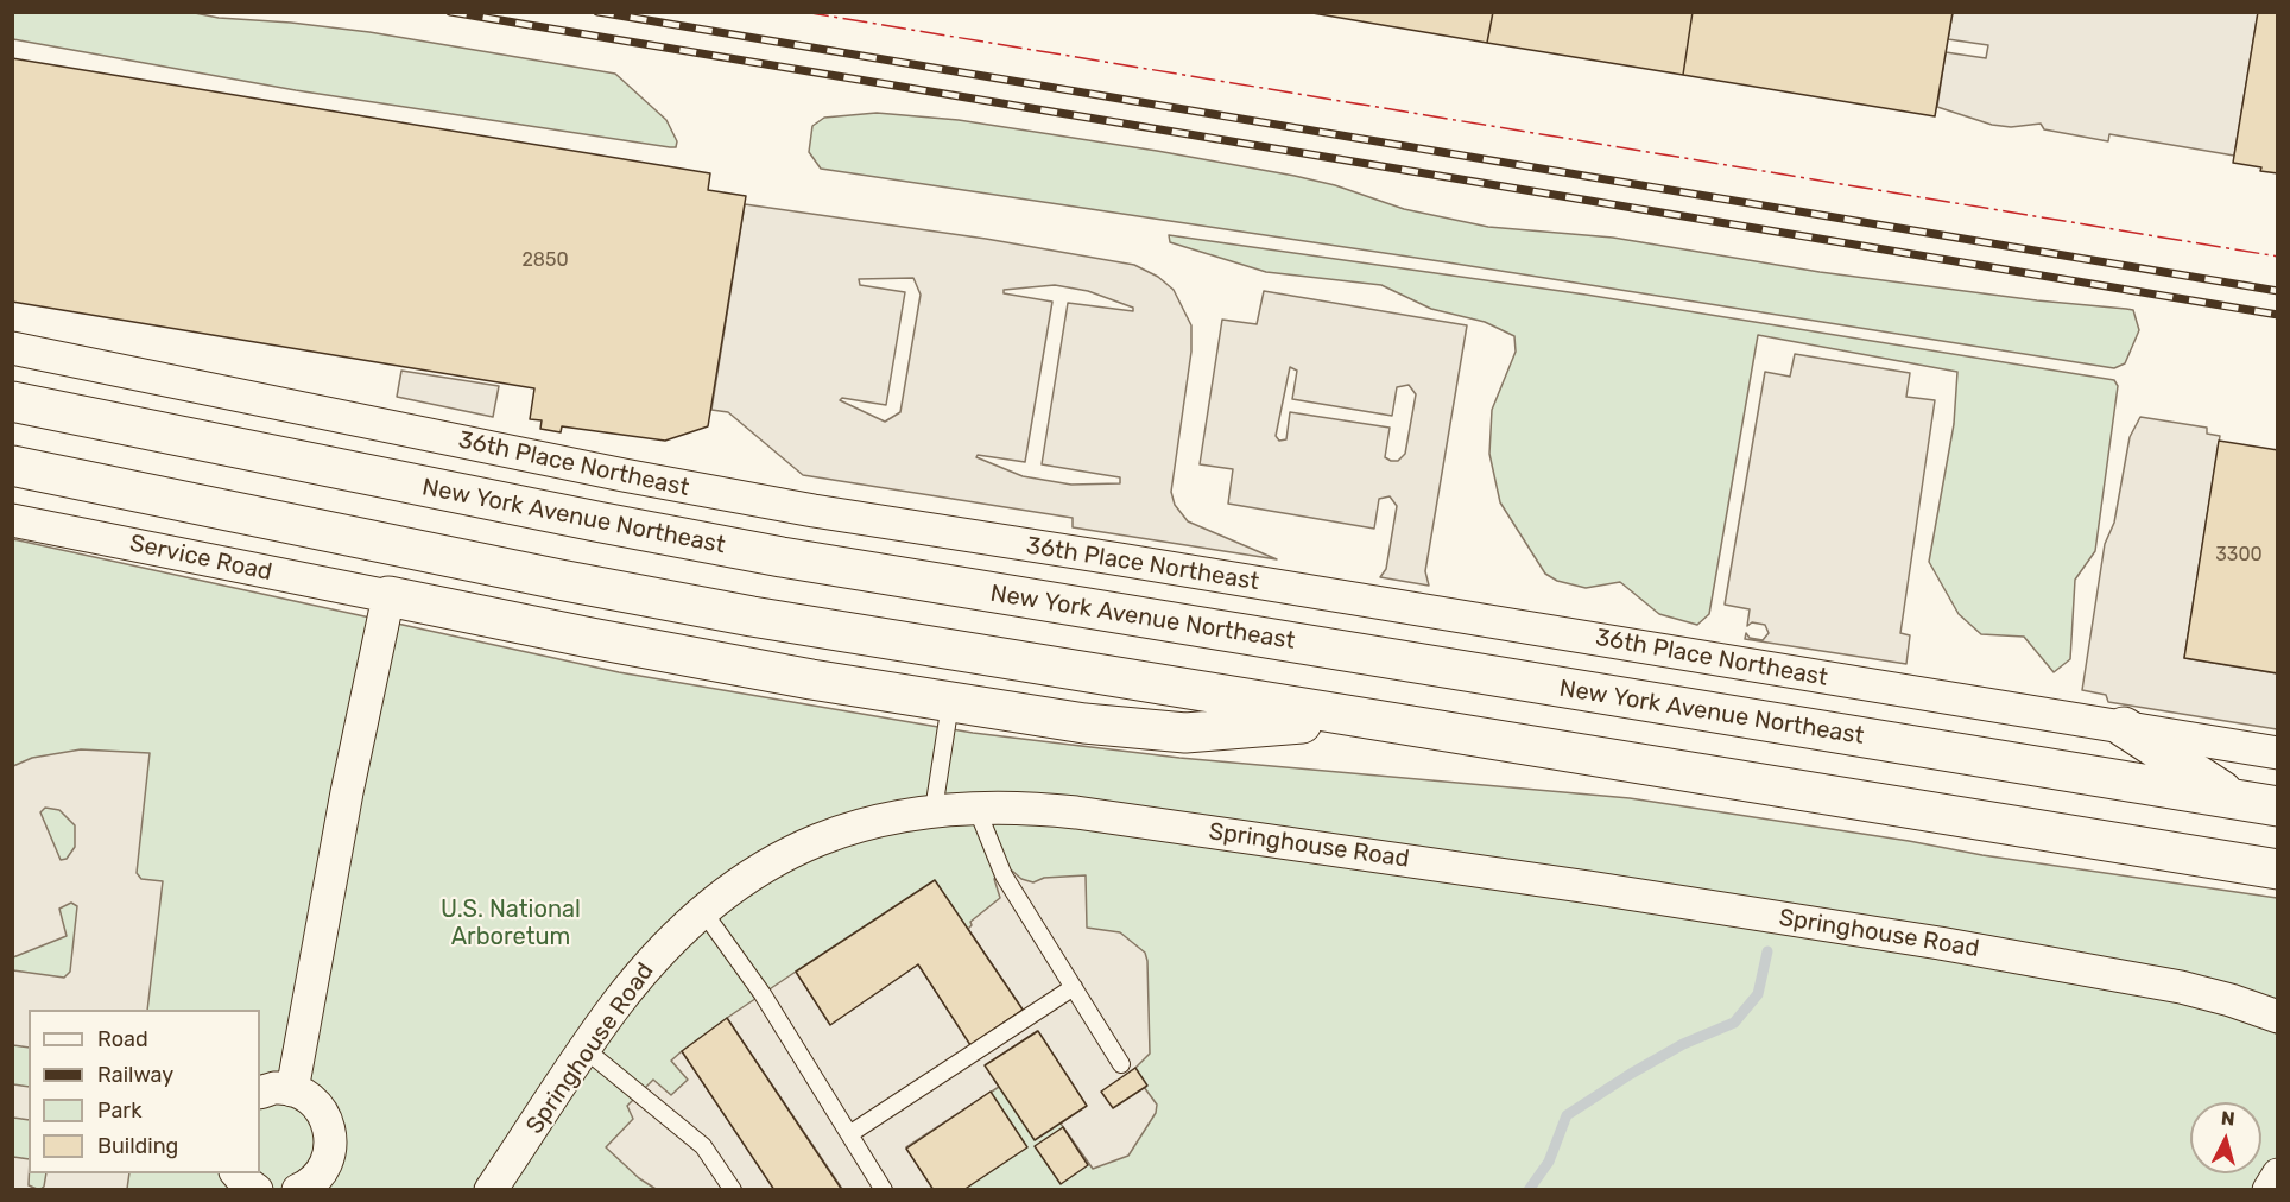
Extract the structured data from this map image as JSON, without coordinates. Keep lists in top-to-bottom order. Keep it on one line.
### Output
{"streets":{"highway":["New York Avenue Northeast"],"street":["36th Place Northeast","Service Road","Springhouse Road"]},"parks":["U.S. National Arboretum"],"house_numbers":["2850","3300"],"legend":["Road","Railway","Park","Building"],"north":"top"}
